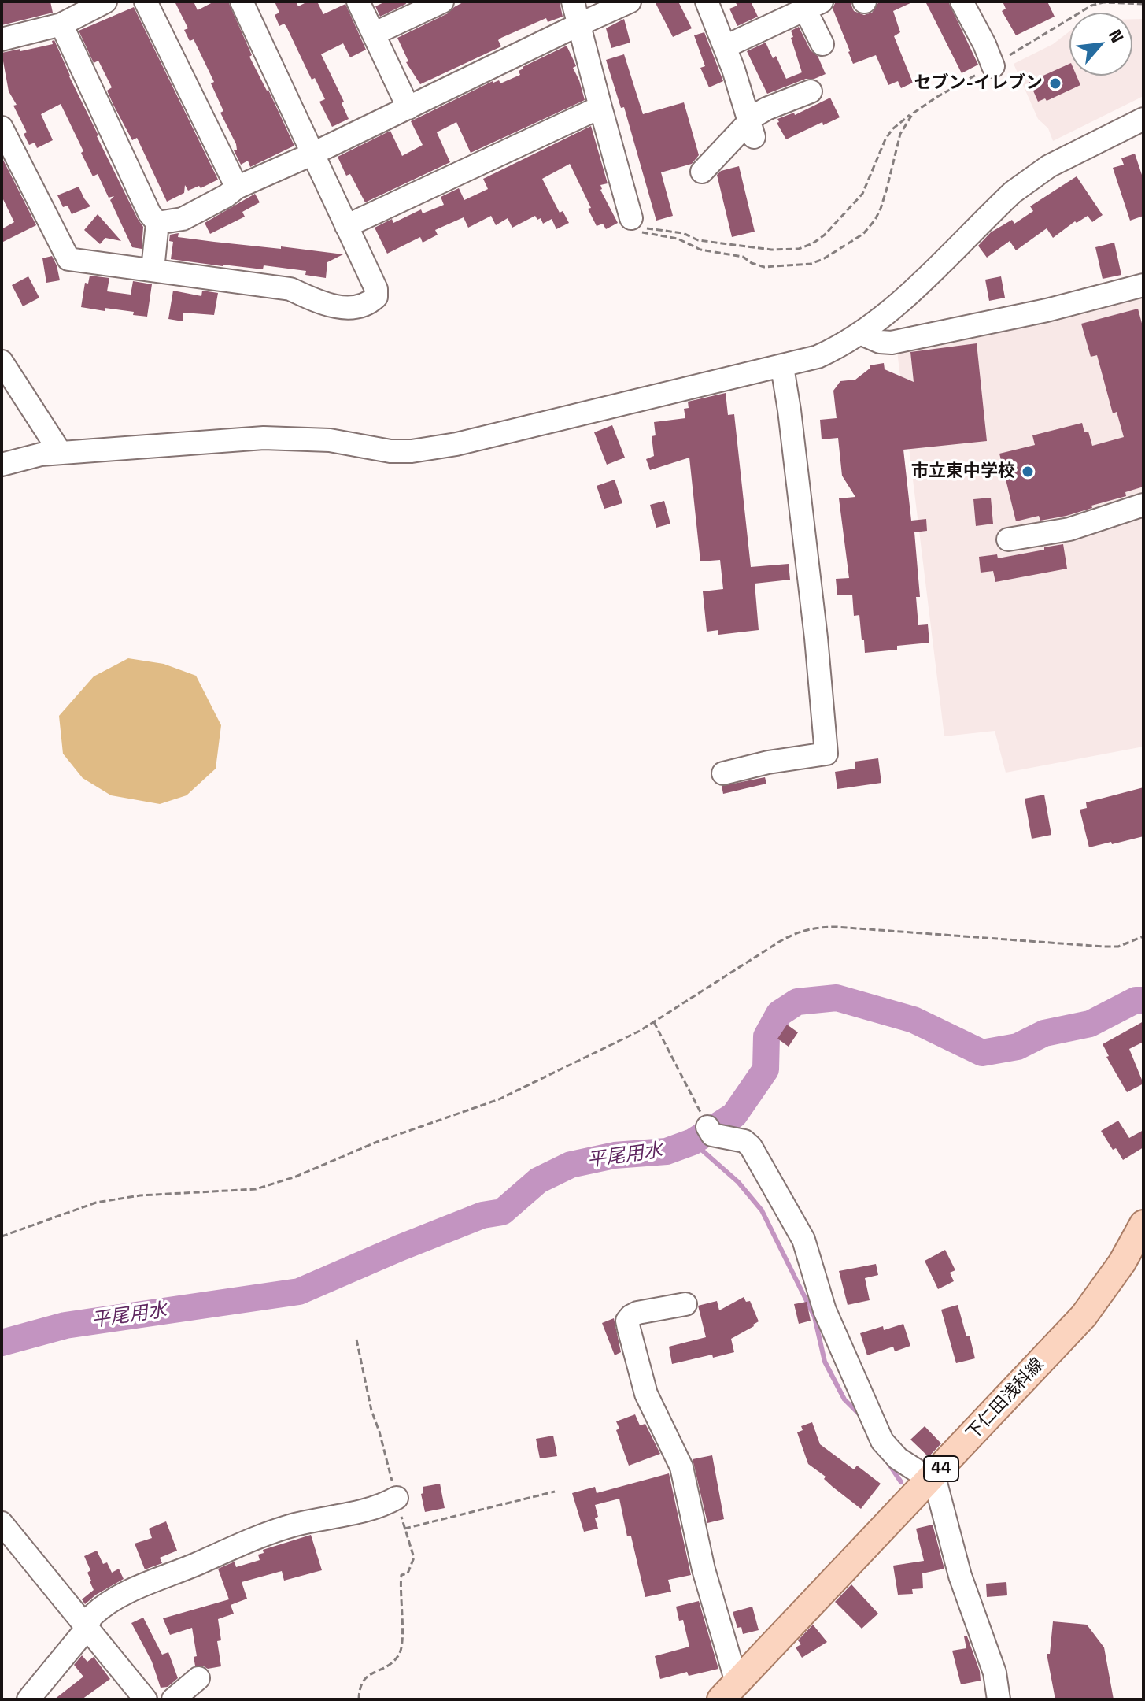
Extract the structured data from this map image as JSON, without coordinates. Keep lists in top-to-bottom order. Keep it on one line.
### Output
{"streets":{"main road":["下仁田浅科線","44"]},"water":["平尾用水"],"places":["セブン-イレブン","市立東中学校"],"north":"top right"}
